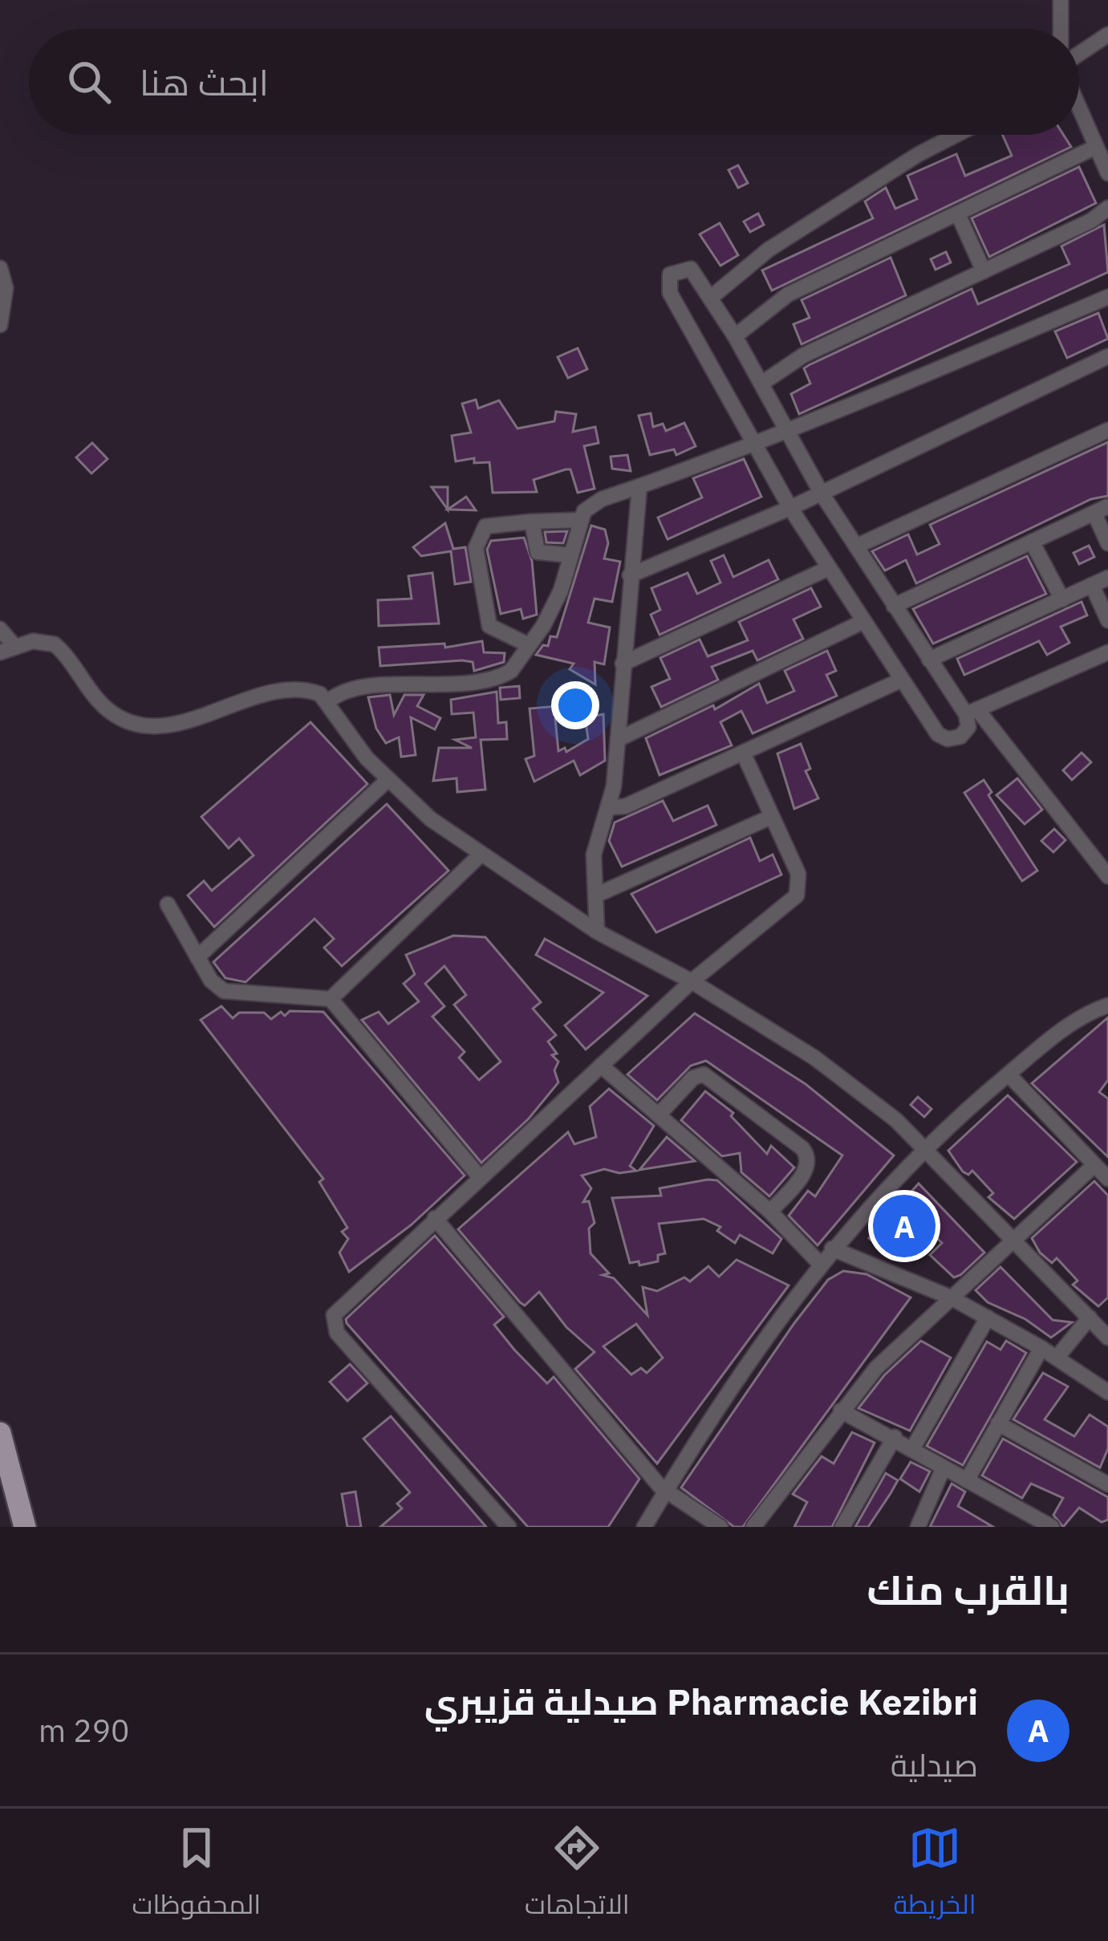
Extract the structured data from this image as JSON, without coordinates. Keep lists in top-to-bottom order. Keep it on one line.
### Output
{"page":{"search":"ابحث هنا","pins":"A","heading":"بالقرب منك","list":[{"mark":"A","name":"Pharmacie Kezibri صيدلية قزيبري","note":"صيدلية","value":"290 m"}],"nav":["الخريطة","الاتجاهات","المحفوظات"]}}
